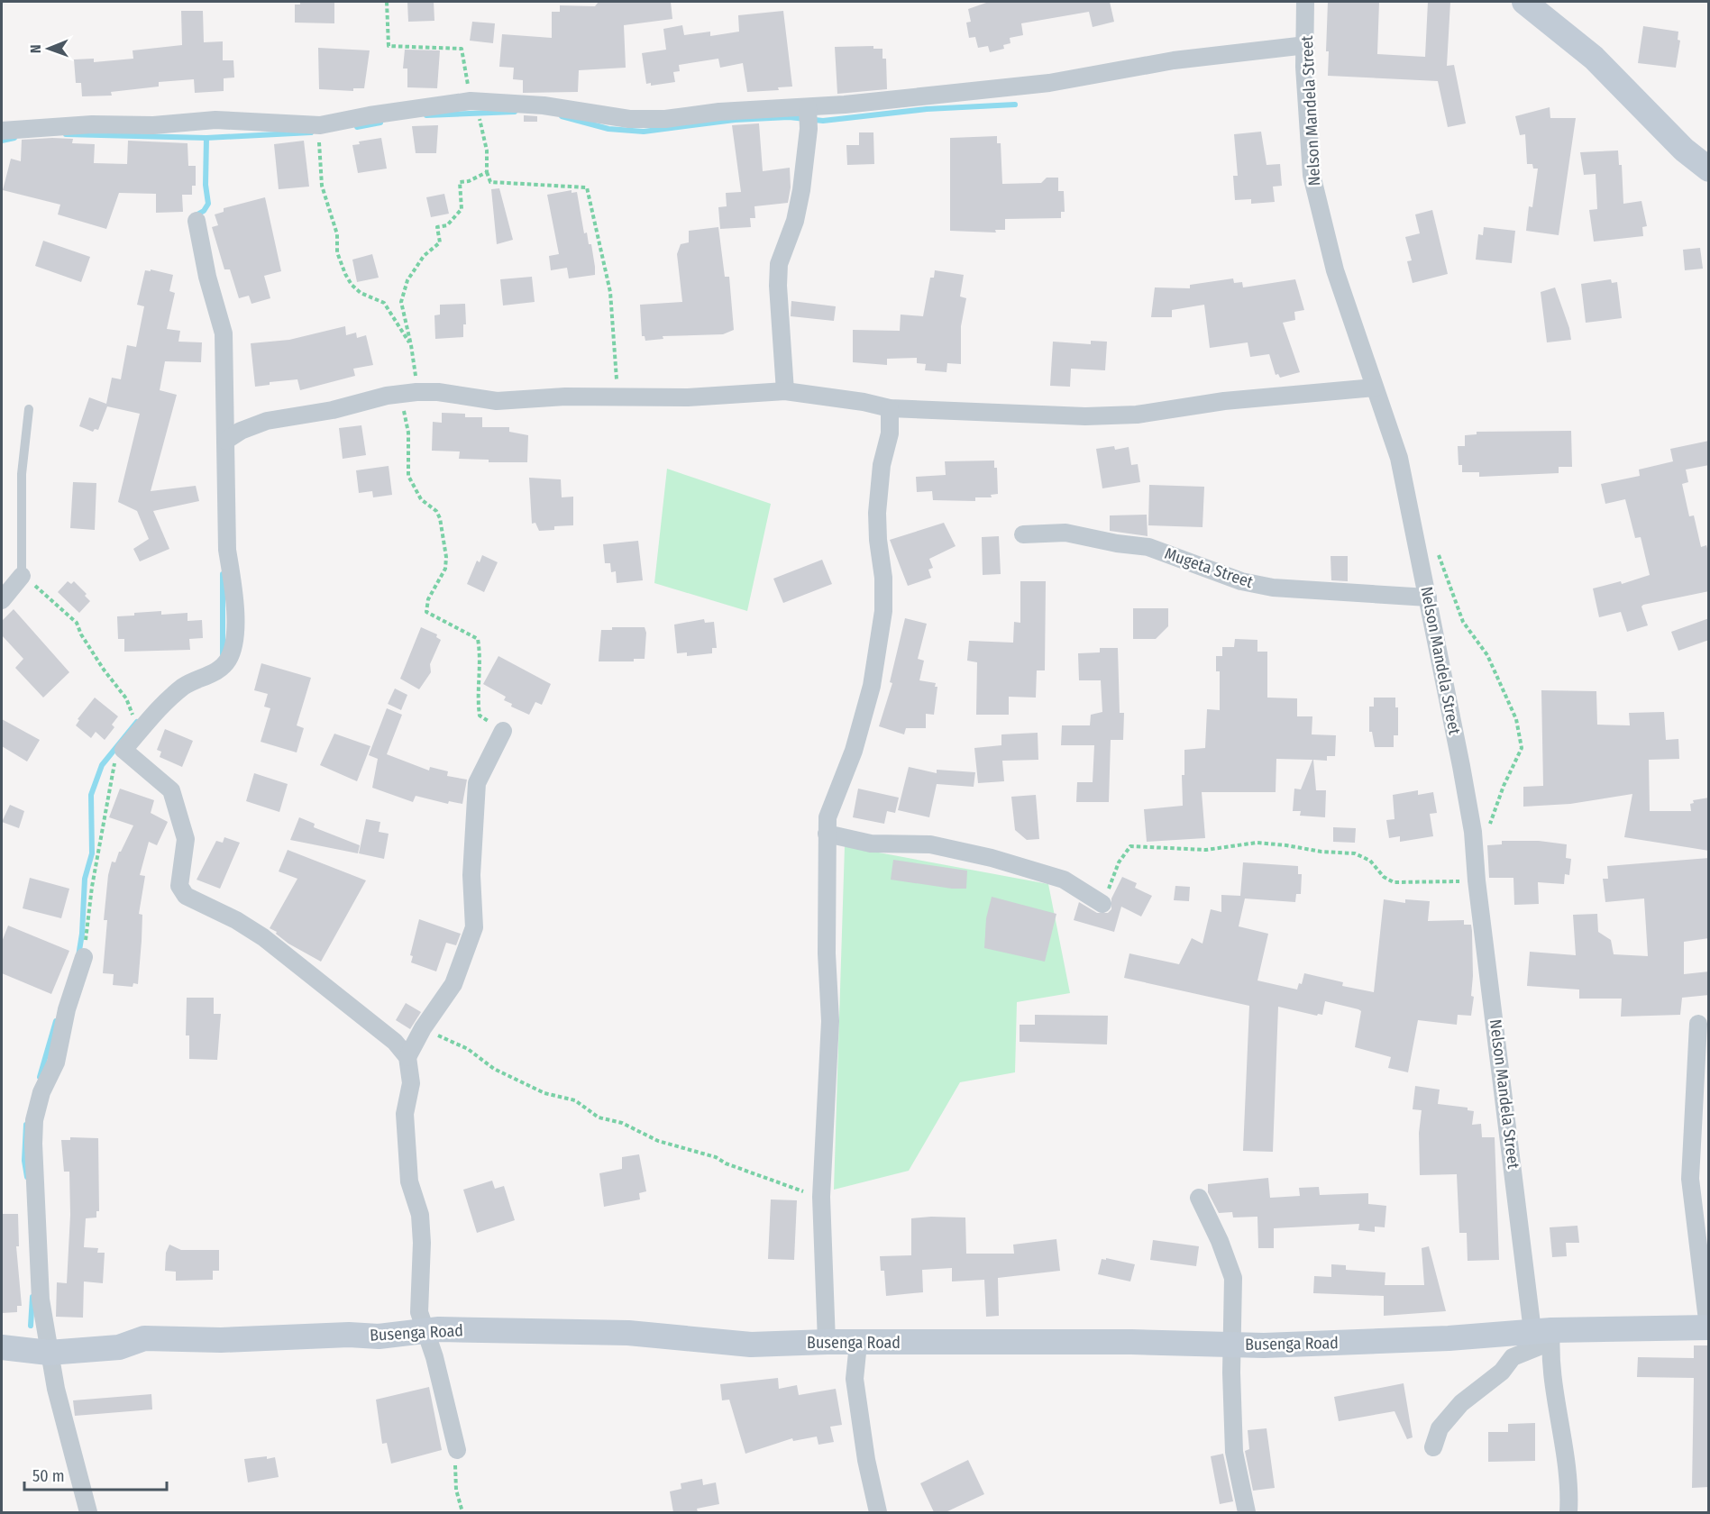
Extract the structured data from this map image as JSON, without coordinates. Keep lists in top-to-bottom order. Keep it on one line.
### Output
{"streets":{"street":["Nelson Mandela Street","Mugeta Street","Busenga Road"]},"crossings":[["Nelson Mandela Street","Mugeta Street"],["Nelson Mandela Street","Busenga Road"]],"scale_bar":"50 m","north":"left"}
